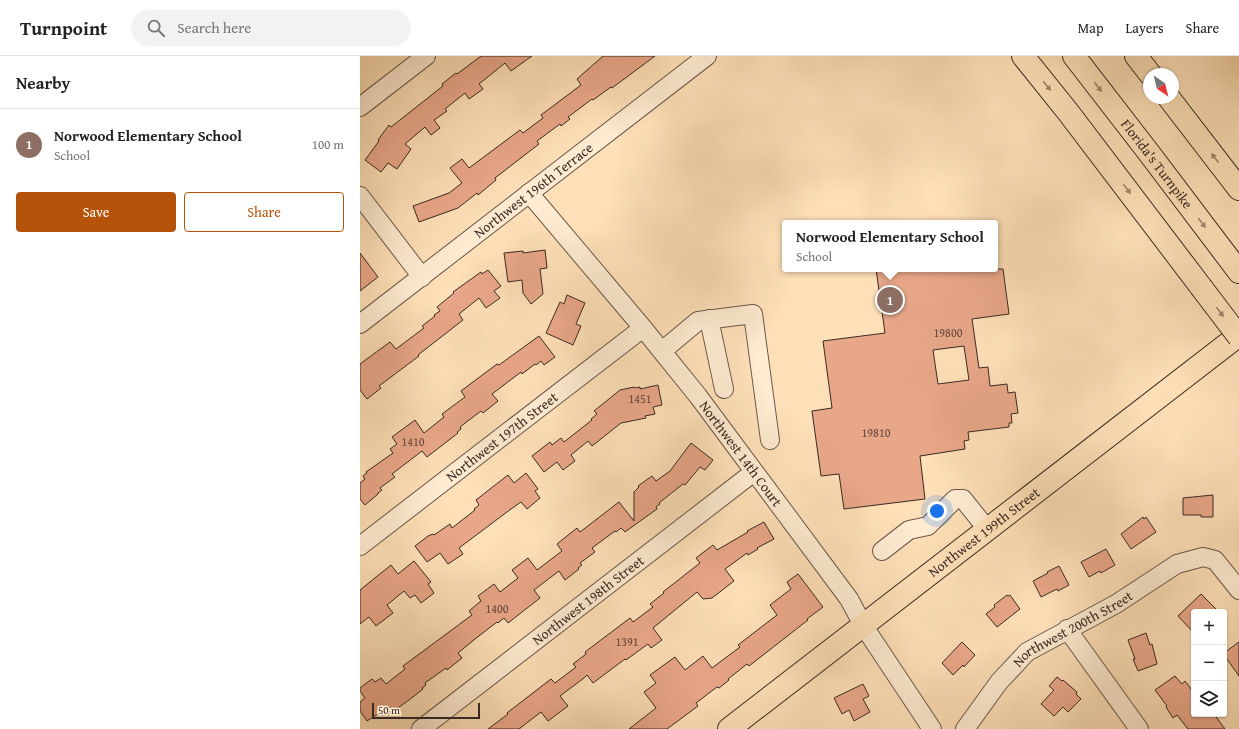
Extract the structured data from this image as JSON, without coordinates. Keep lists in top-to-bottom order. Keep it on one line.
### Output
{"streets":{"main road":["Florida's Turnpike","Northwest 199th Street"],"street":["Northwest 196th Terrace","Northwest 197th Street","Northwest 14th Court","Northwest 198th Street","Northwest 200th Street"]},"crossings":[["Northwest 196th Terrace","Northwest 14th Court"],["Northwest 197th Street","Northwest 14th Court"],["Northwest 14th Court","Northwest 199th Street"],["Northwest 14th Court","Northwest 198th Street"]],"house_numbers":["19800","1451","19810","1410","1400","1391"],"scale_bar":"50 m","north":"bottom right","page":{"header":"Turnpoint","search":"Search here","nav":["Map","Layers","Share"],"heading":"Nearby","list":[{"mark":"1","name":"Norwood Elementary School","note":"School","value":"100 m"}],"buttons":["Save","Share"],"popup":["Norwood Elementary School","School"],"pins":"1","map_buttons":["+","−"],"scale":"50 m"}}
